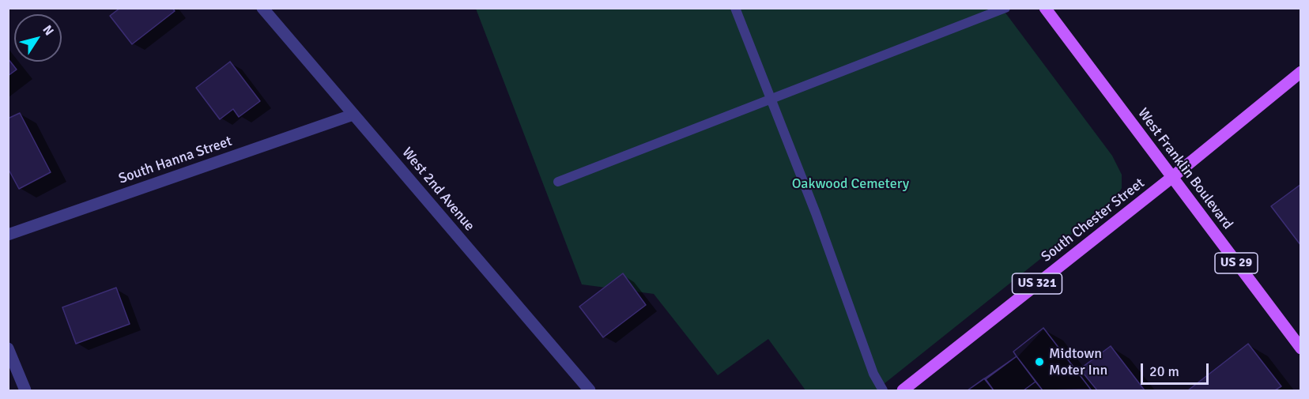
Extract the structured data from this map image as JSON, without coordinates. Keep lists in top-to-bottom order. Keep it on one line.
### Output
{"streets":{"main road":["West Franklin Boulevard","South Chester Street","US 29","US 321"],"street":["South Hanna Street","West 2nd Avenue"]},"crossings":[["South Hanna Street","West 2nd Avenue"],["West Franklin Boulevard","South Chester Street"]],"parks":["Oakwood Cemetery"],"places":["Midtown Moter Inn"],"scale_bar":"20 m","north":"top right"}
